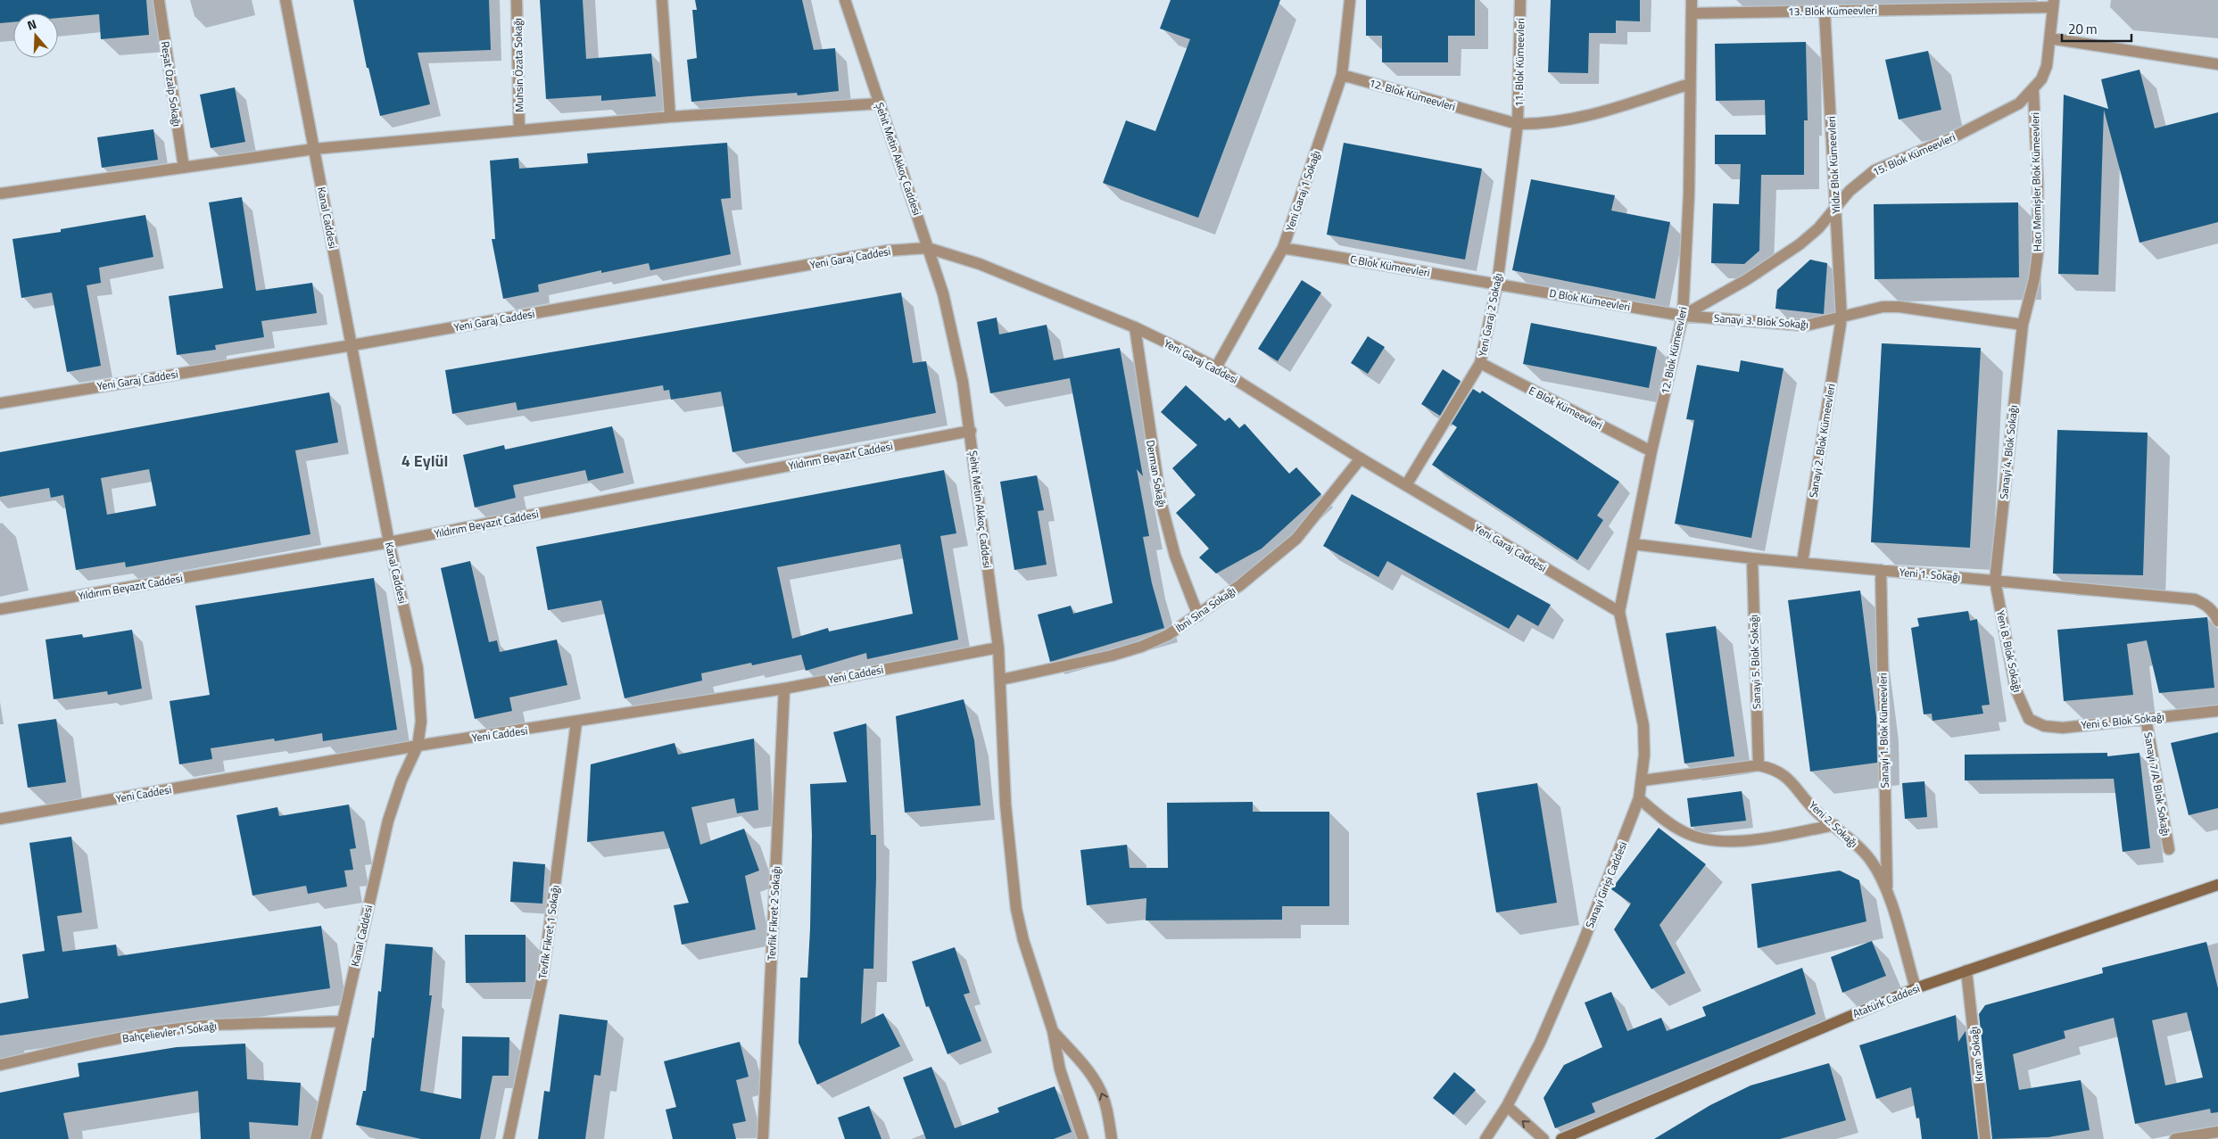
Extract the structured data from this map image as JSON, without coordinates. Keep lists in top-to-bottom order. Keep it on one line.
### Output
{"streets":{"main road":["Atatürk Caddesi"],"street":["13. Blok Kümeevleri","11. Blok Kümeevleri","Muhsin Özata Sokağı","Reşat Özalp Sokağı","12. Blok Kümeevleri","15. Blok Kümeevleri","Şehit Metin Akkoç Caddesi","Yıldız Blok Kümeevleri","Hacı Memişler Blok Kümeevleri","Yeni Garaj 1 Sokağı","Kanal Caddesi","Yeni Garaj Caddesi","C Blok Kümeevleri","D Blok Kümeevleri","Yeni Garaj 2 Sokağı","Sanayi 3. Blok Sokağı","E Blok Kümeevleri","Sanayi 2. Blok Kümeevleri","Sanayi 4. Blok Sokağı","Yıldırım Beyazıt Caddesi","Derman Sokağı","Yeni 1. Sokağı","İbni Sina Sokağı","Yeni 8. Blok Sokağı","Sanayi 5. Blok Sokağı","Yeni Caddesi","Yeni 6. Blok Sokağı","Sanayi 1. Blok Kümeevleri","Sanayi 7/A. Blok Sokağı","Yeni 2. Sokağı","Sanayi Girişi Caddesi","Tevfik Fikret 2 Sokağı","Tevfik Fikret 1 Sokağı","Bahçelievler 1 Sokağı","Kıran Sokağı"]},"crossings":[["13. Blok Kümeevleri","12. Blok Kümeevleri"],["13. Blok Kümeevleri","15. Blok Kümeevleri"],["13. Blok Kümeevleri","Yıldız Blok Kümeevleri"],["11. Blok Kümeevleri","12. Blok Kümeevleri"],["11. Blok Kümeevleri","Yeni Garaj 2 Sokağı"],["12. Blok Kümeevleri","15. Blok Kümeevleri"],["12. Blok Kümeevleri","Yeni Garaj 1 Sokağı"],["12. Blok Kümeevleri","Yeni Garaj Caddesi"],["12. Blok Kümeevleri","D Blok Kümeevleri"],["12. Blok Kümeevleri","Yeni Garaj 2 Sokağı"],["12. Blok Kümeevleri","Sanayi 3. Blok Sokağı"],["12. Blok Kümeevleri","E Blok Kümeevleri"],["12. Blok Kümeevleri","Yeni 1. Sokağı"],["12. Blok Kümeevleri","Sanayi Girişi Caddesi"],["15. Blok Kümeevleri","Yıldız Blok Kümeevleri"],["15. Blok Kümeevleri","Hacı Memişler Blok Kümeevleri"],["15. Blok Kümeevleri","D Blok Kümeevleri"],["15. Blok Kümeevleri","Sanayi 3. Blok Sokağı"],["Şehit Metin Akkoç Caddesi","Yeni Garaj Caddesi"],["Şehit Metin Akkoç Caddesi","Yıldırım Beyazıt Caddesi"],["Şehit Metin Akkoç Caddesi","İbni Sina Sokağı"],["Şehit Metin Akkoç Caddesi","Yeni Caddesi"],["Yıldız Blok Kümeevleri","Sanayi 3. Blok Sokağı"],["Yıldız Blok Kümeevleri","Sanayi 2. Blok Kümeevleri"],["Hacı Memişler Blok Kümeevleri","Sanayi 3. Blok Sokağı"],["Hacı Memişler Blok Kümeevleri","Sanayi 4. Blok Sokağı"],["Yeni Garaj 1 Sokağı","Yeni Garaj Caddesi"],["Yeni Garaj 1 Sokağı","C Blok Kümeevleri"],["Kanal Caddesi","Yeni Garaj Caddesi"],["Kanal Caddesi","Yıldırım Beyazıt Caddesi"],["Kanal Caddesi","Yeni Caddesi"],["Kanal Caddesi","Bahçelievler 1 Sokağı"],["Yeni Garaj Caddesi","Yeni Garaj 2 Sokağı"],["Yeni Garaj Caddesi","Derman Sokağı"],["Yeni Garaj Caddesi","İbni Sina Sokağı"],["Yeni Garaj Caddesi","Sanayi Girişi Caddesi"],["C Blok Kümeevleri","D Blok Kümeevleri"],["C Blok Kümeevleri","Yeni Garaj 2 Sokağı"],["D Blok Kümeevleri","Yeni Garaj 2 Sokağı"],["D Blok Kümeevleri","Sanayi 3. Blok Sokağı"],["Yeni Garaj 2 Sokağı","E Blok Kümeevleri"],["Sanayi 3. Blok Sokağı","Sanayi 2. Blok Kümeevleri"],["Sanayi 3. Blok Sokağı","Sanayi 4. Blok Sokağı"],["Sanayi 2. Blok Kümeevleri","Yeni 1. Sokağı"],["Sanayi 4. Blok Sokağı","Yeni 1. Sokağı"],["Sanayi 4. Blok Sokağı","Yeni 8. Blok Sokağı"],["Derman Sokağı","İbni Sina Sokağı"],["Yeni 1. Sokağı","Yeni 8. Blok Sokağı"],["Yeni 1. Sokağı","Sanayi 5. Blok Sokağı"],["Yeni 1. Sokağı","Sanayi 1. Blok Kümeevleri"],["Yeni 8. Blok Sokağı","Yeni 6. Blok Sokağı"],["Sanayi 5. Blok Sokağı","Yeni 2. Sokağı"],["Yeni Caddesi","Tevfik Fikret 2 Sokağı"],["Yeni Caddesi","Tevfik Fikret 1 Sokağı"],["Yeni 6. Blok Sokağı","Sanayi 7/A. Blok Sokağı"],["Sanayi 1. Blok Kümeevleri","Yeni 2. Sokağı"],["Yeni 2. Sokağı","Sanayi Girişi Caddesi"],["Yeni 2. Sokağı","Atatürk Caddesi"],["Atatürk Caddesi","Kıran Sokağı"]],"districts":["4 Eylül"],"scale_bar":"20 m","north":"top"}
